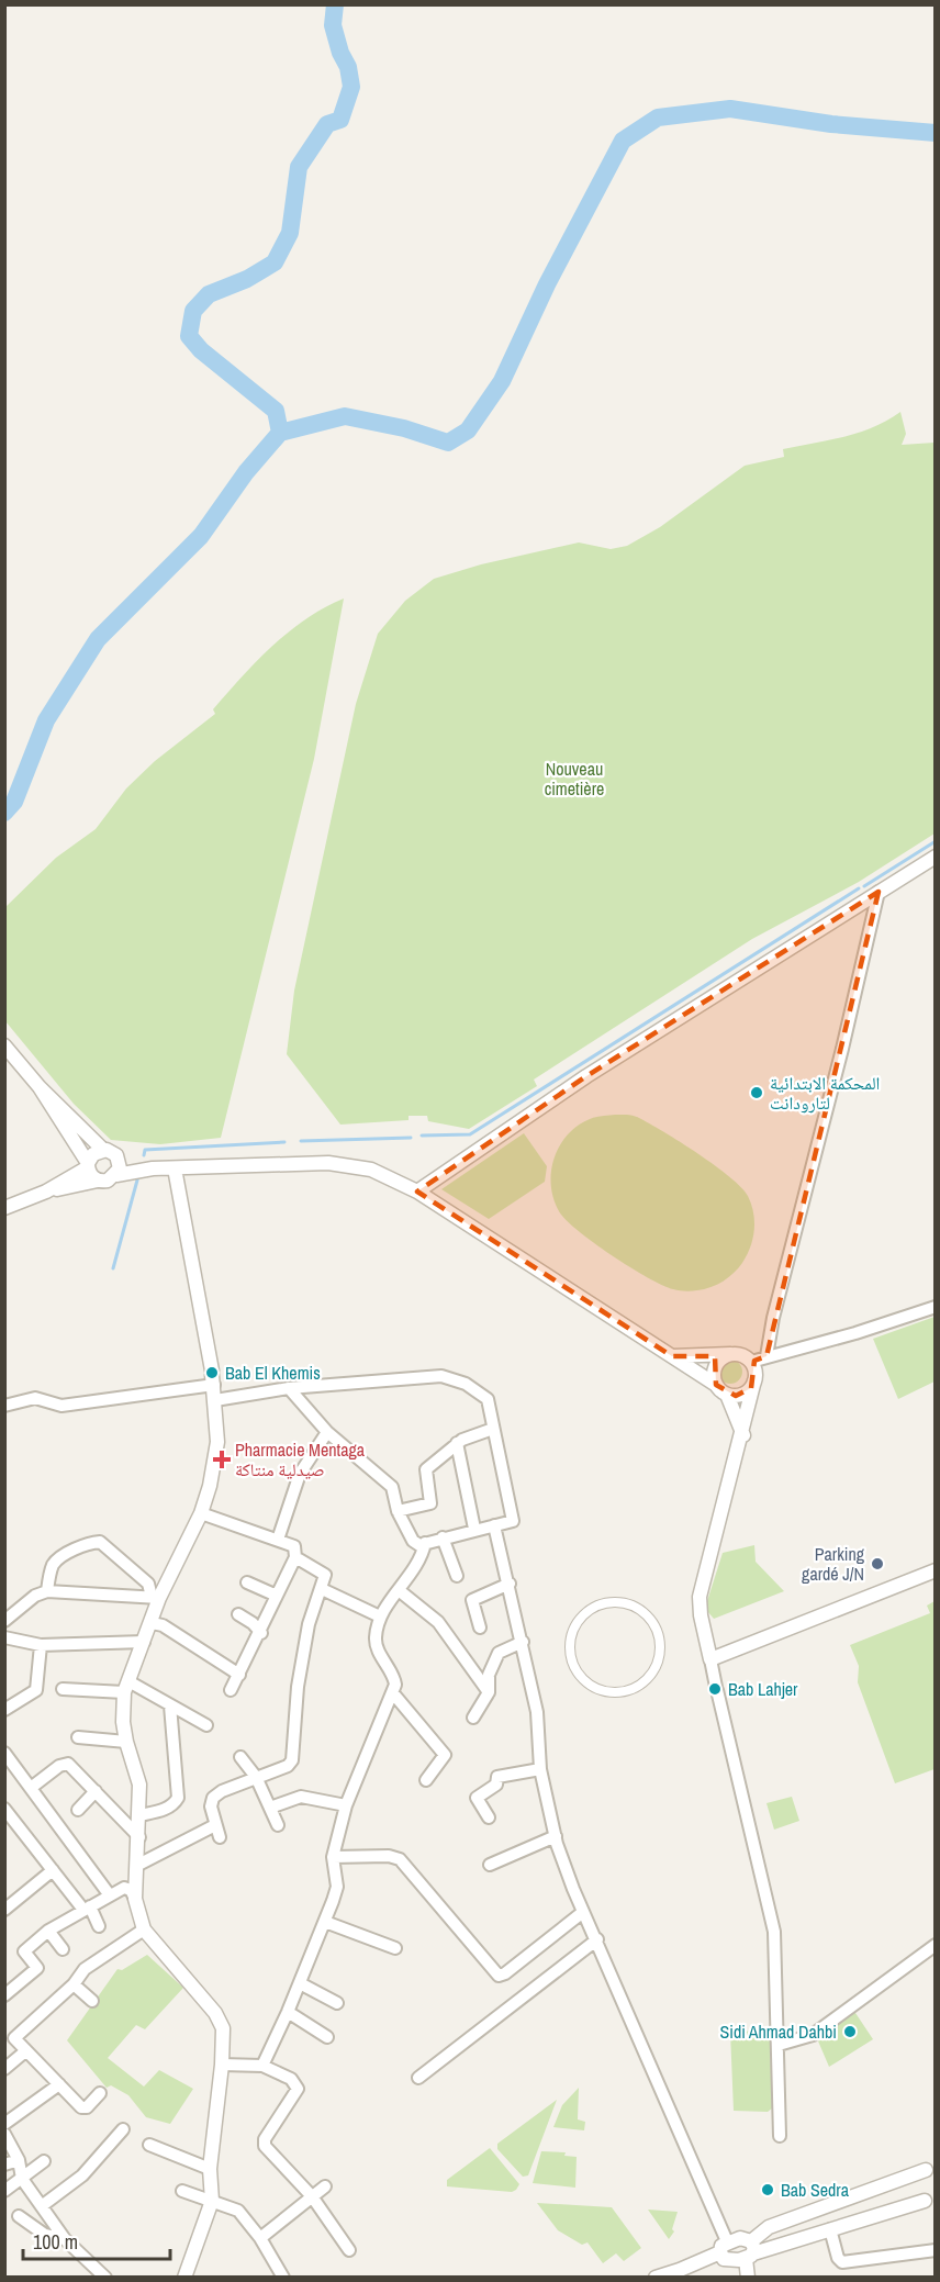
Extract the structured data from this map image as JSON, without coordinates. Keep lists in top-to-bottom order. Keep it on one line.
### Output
{"parks":["Nouveau cimetière"],"places":{"other":["المحكمة الابتدائية لتارودانت","Bab El Khemis","Parking gardé J/N","Bab Lahjer","Sidi Ahmad Dahbi","Bab Sedra"],"health":["Pharmacie Mentaga صيدلية منتاكة"]},"scale_bar":"100 m"}
